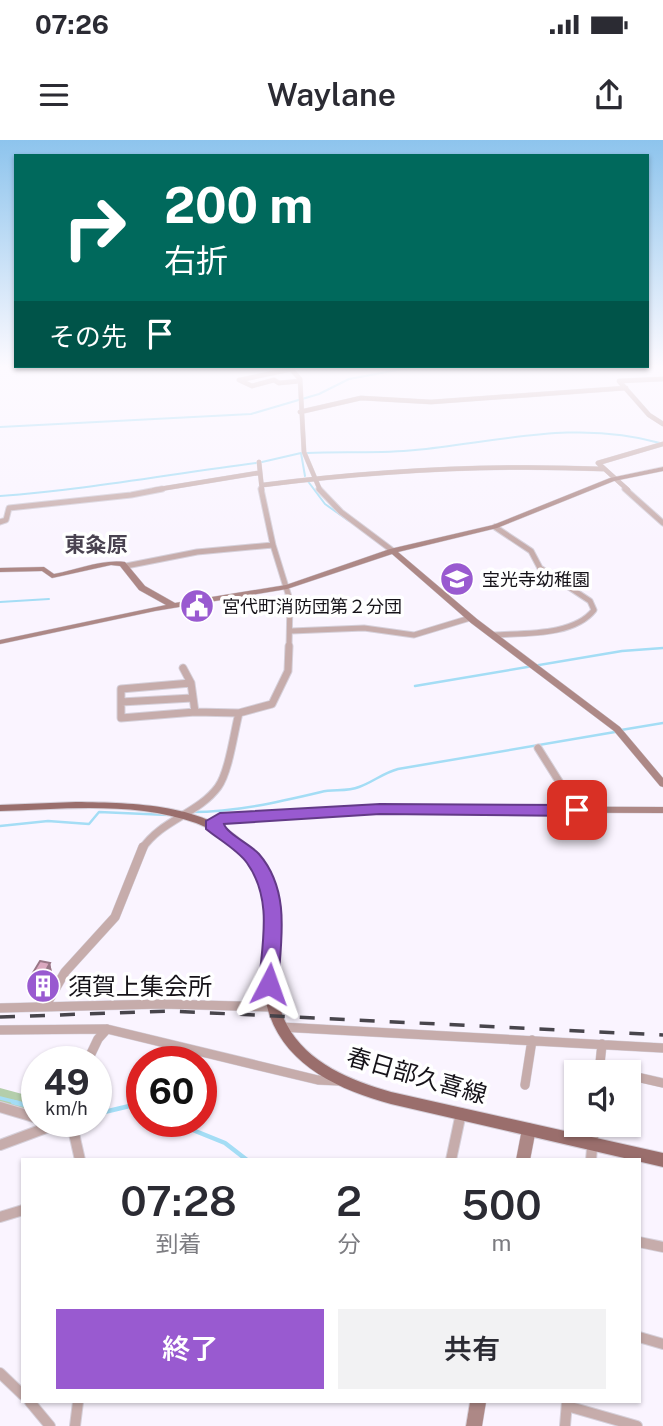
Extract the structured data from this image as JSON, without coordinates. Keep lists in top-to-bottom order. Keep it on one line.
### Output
{"streets":{"main road":["春日部久喜線"]},"districts":["東粂原"],"places":{"school or university":["宝光寺幼稚園"],"public building":["宮代町消防団第２分団"],"building":["須賀上集会所"]},"page":{"status":"07:26","header":"Waylane","turn":["200 m","右折"],"then":"その先","speed":"49 km/h","limit":"60","eta":["07:28","到着","2","分","500","m"],"buttons":["終了","共有"]}}
